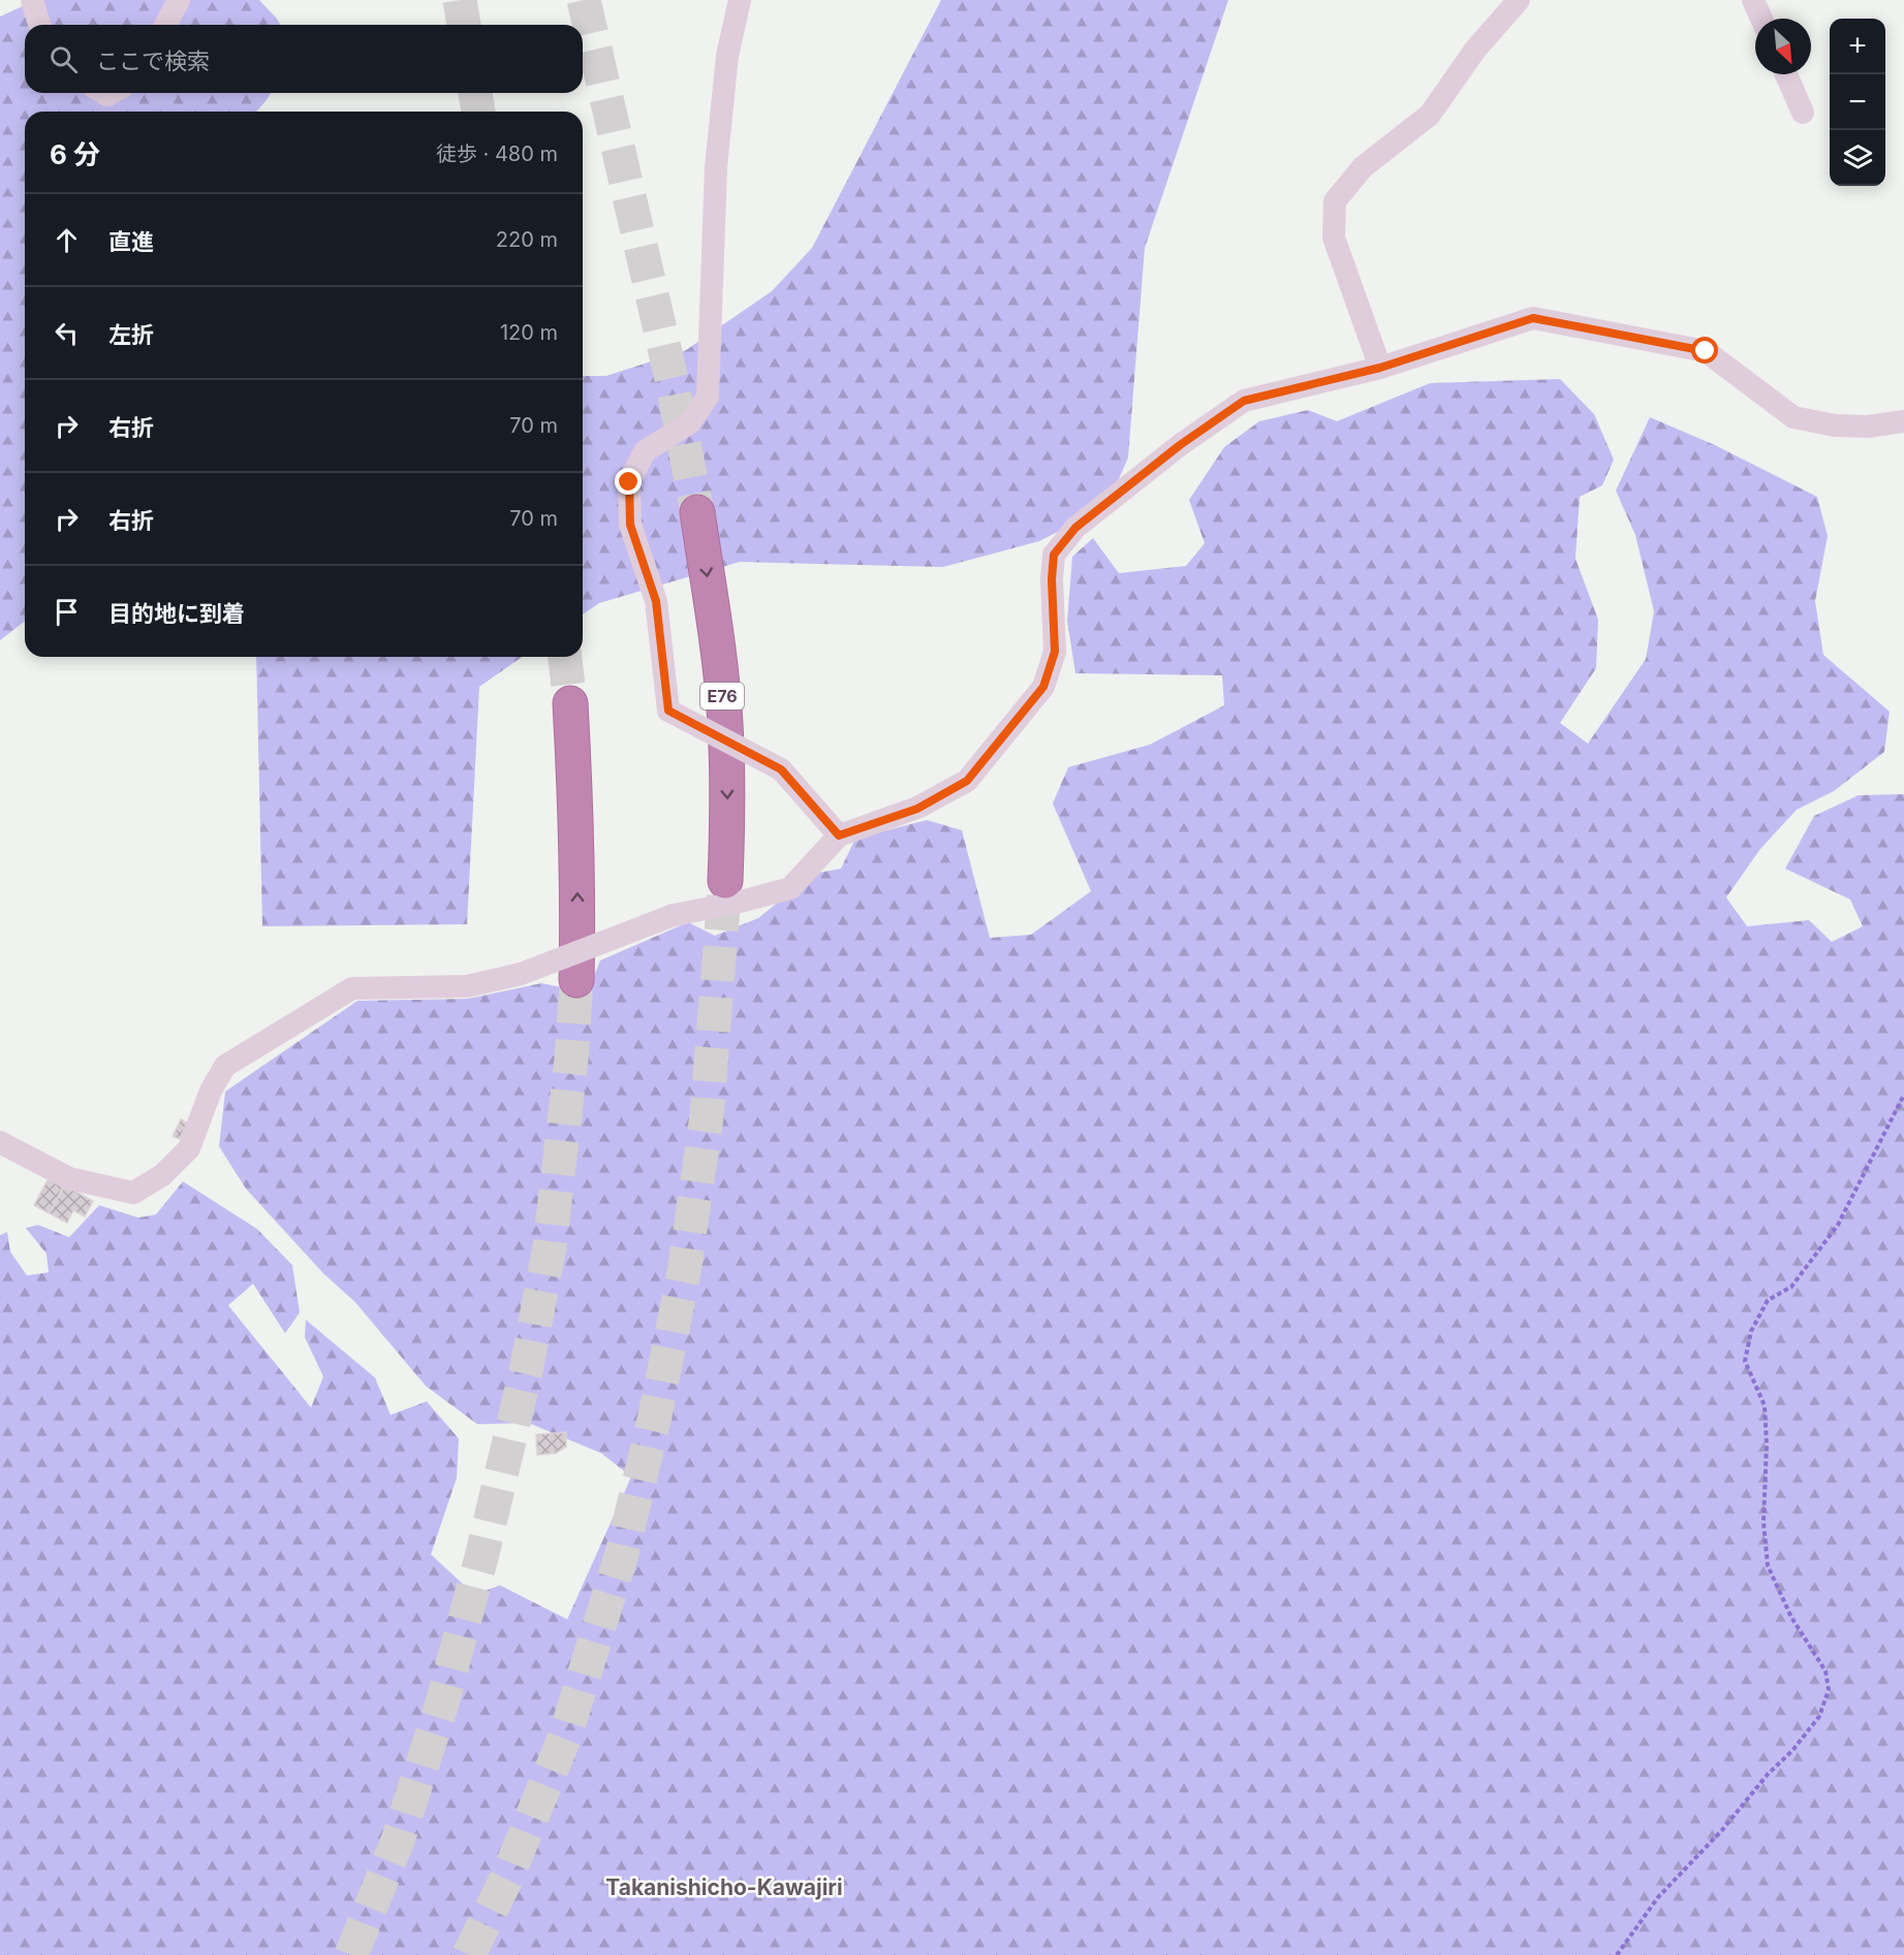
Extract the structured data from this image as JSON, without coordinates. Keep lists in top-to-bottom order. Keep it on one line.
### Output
{"streets":{"highway":["E76"]},"districts":["Takanishicho-Kawajiri"],"north":"bottom right","page":{"map_buttons":["+","−"],"search":"ここで検索","heading":["6 分","徒歩 · 480 m"],"list":[["直進","220 m"],["左折","120 m"],["右折","70 m"],["右折","70 m"],"目的地に到着"]}}
